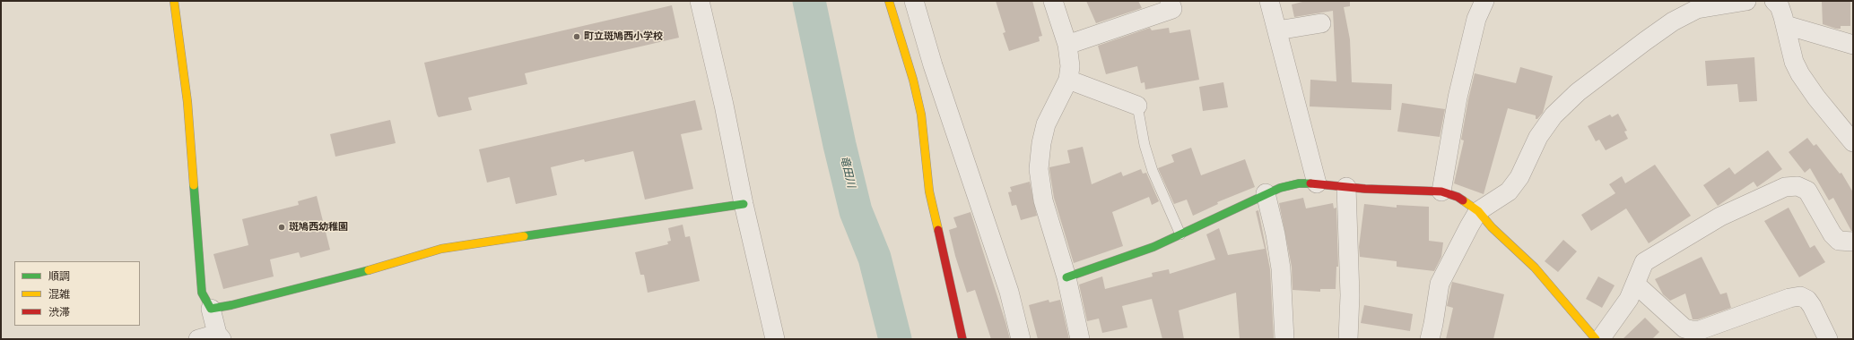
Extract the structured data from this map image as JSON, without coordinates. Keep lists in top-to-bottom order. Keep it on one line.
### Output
{"water":["竜田川"],"places":["町立斑鳩西小学校","斑鳩西幼稚園"],"legend":["順調","混雑","渋滞"]}
